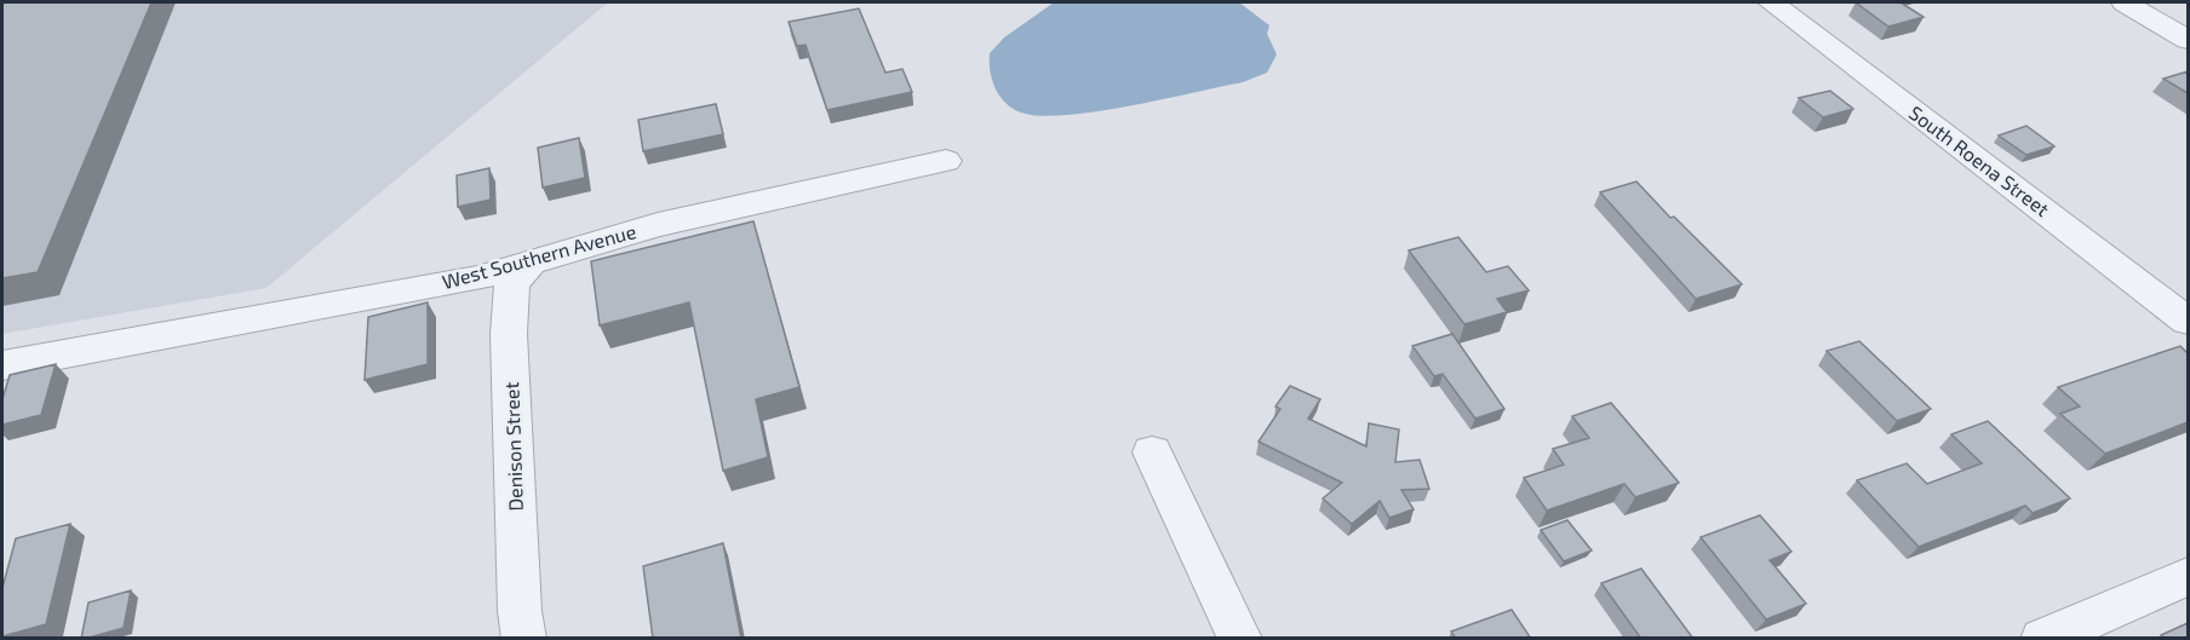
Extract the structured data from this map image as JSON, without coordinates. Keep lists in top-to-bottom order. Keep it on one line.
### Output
{"streets":{"street":["South Roena Street","West Southern Avenue","Denison Street"]},"crossings":[["West Southern Avenue","Denison Street"]]}
